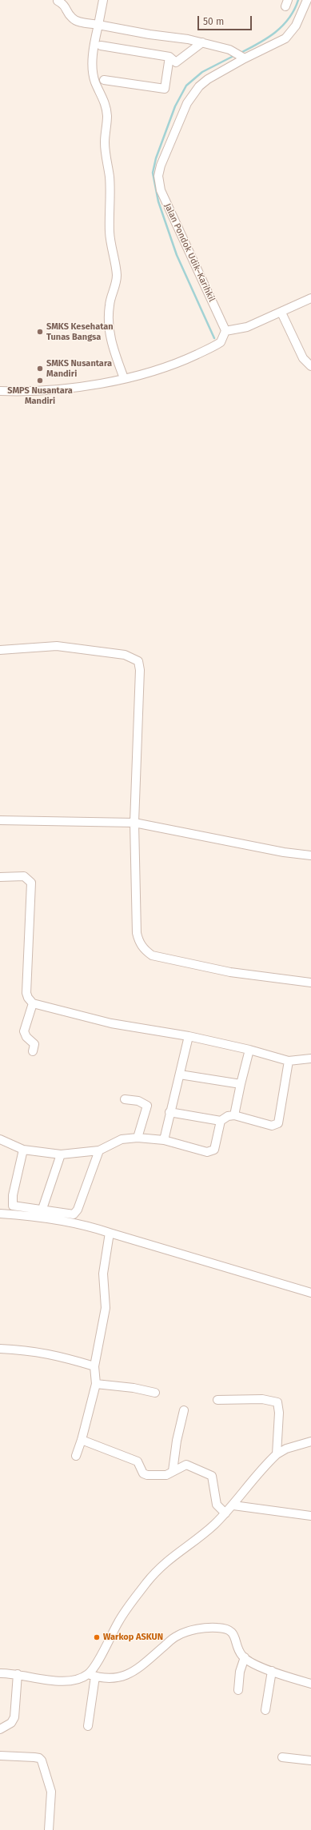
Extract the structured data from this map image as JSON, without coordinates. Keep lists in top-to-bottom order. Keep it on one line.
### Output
{"streets":{"street":["Jalan Pondok Udik–Karihkil"]},"places":["SMKS Kesehatan Tunas Bangsa","SMKS Nusantara Mandiri","SMPS Nusantara Mandiri","Warkop ASKUN"],"scale_bar":"50 m"}
